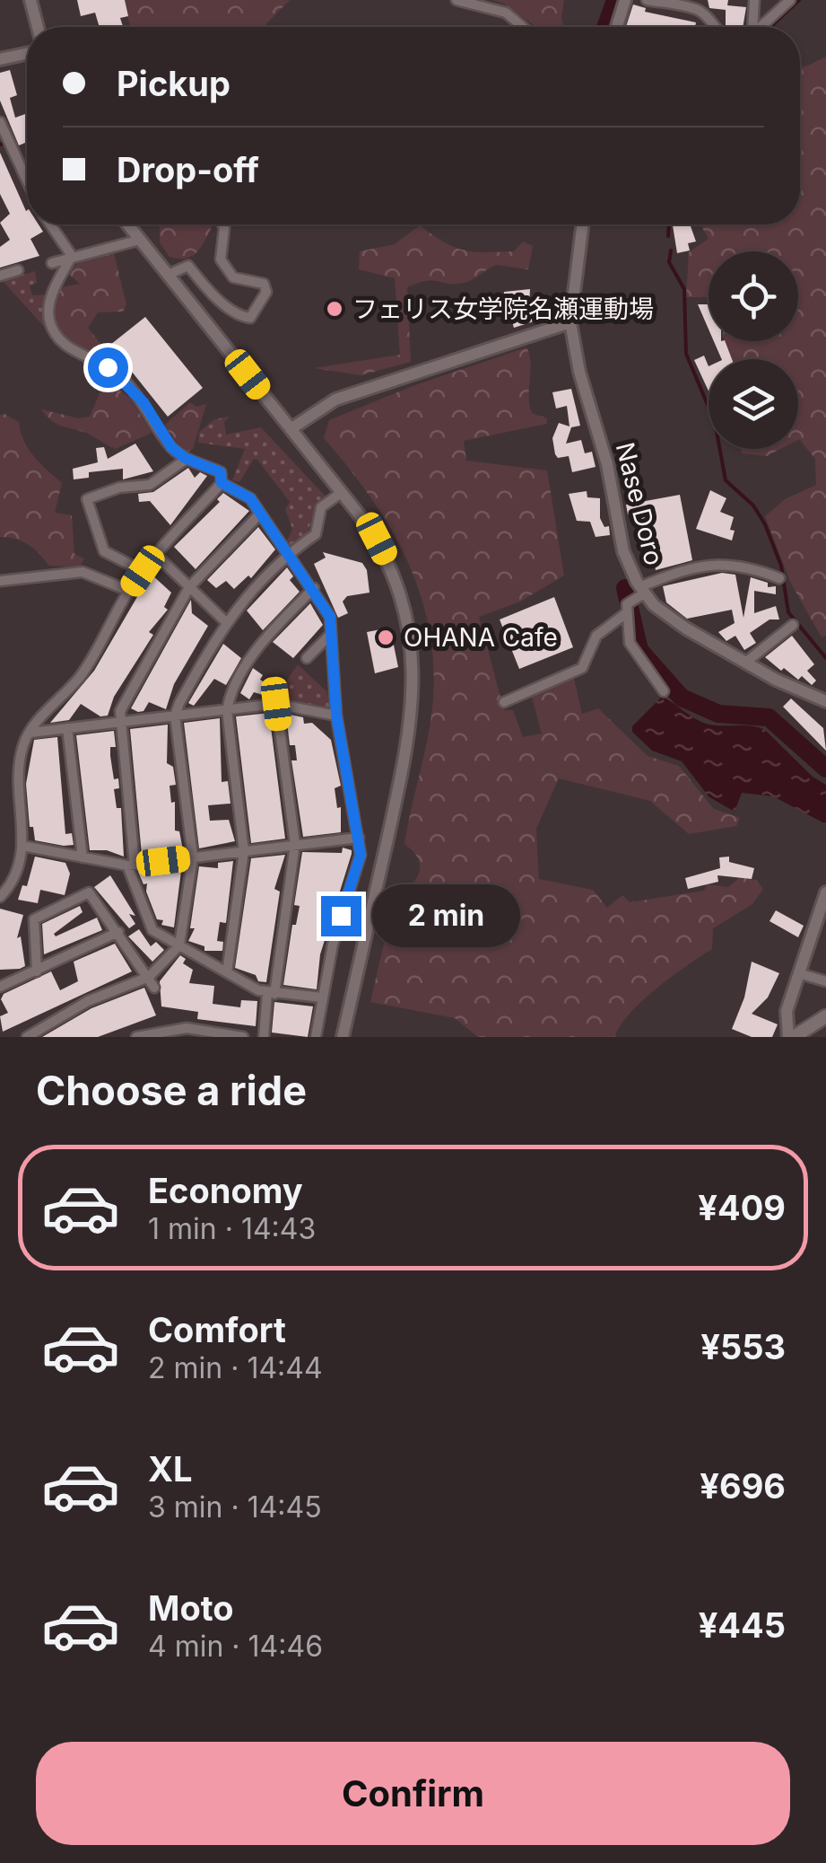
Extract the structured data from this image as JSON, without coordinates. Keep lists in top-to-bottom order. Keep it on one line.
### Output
{"streets":{"street":["Nase Doro"]},"places":["フェリス女学院名瀬運動場","OHANA Cafe"],"page":{"banner":["Pickup","Drop-off"],"bubble":"2 min","heading":"Choose a ride","list":[{"name":"Economy","note":"1 min · 14:43","value":"¥409"},{"name":"Comfort","note":"2 min · 14:44","value":"¥553"},{"name":"XL","note":"3 min · 14:45","value":"¥696"},{"name":"Moto","note":"4 min · 14:46","value":"¥445"}],"buttons":"Confirm"}}
